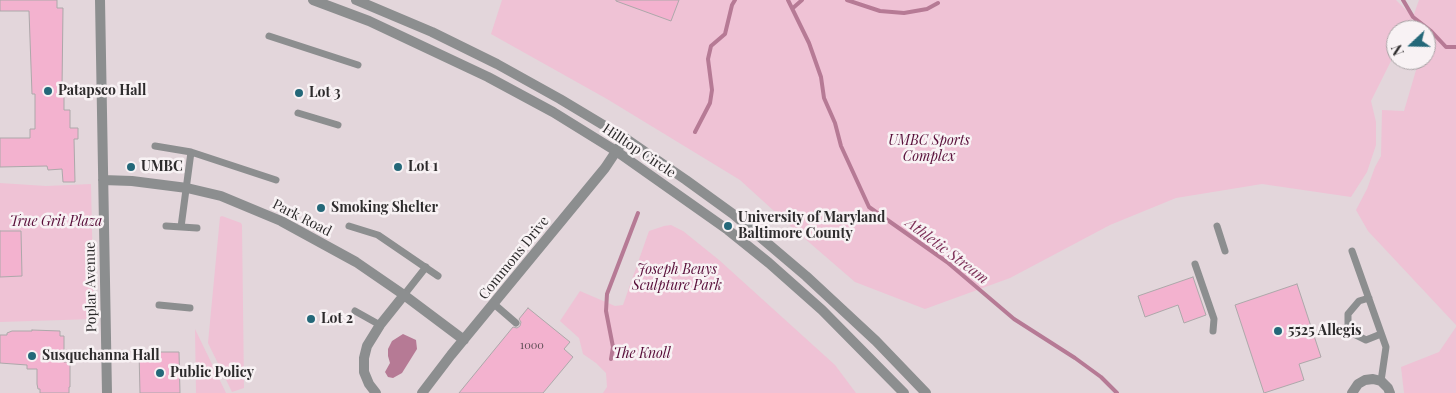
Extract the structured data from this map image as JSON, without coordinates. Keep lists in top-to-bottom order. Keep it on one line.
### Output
{"streets":{"street":["Hilltop Circle","Park Road","Commons Drive","Poplar Avenue"]},"crossings":[["Hilltop Circle","Commons Drive"],["Park Road","Commons Drive"],["Park Road","Poplar Avenue"]],"water":["Athletic Stream"],"parks":["UMBC Sports Complex","True Grit Plaza","Joseph Beuys Sculpture Park","The Knoll"],"places":["Patapsco Hall","Lot 3","UMBC","Lot 1","Smoking Shelter","University of Maryland Baltimore County","Lot 2","5525 Allegis","Susquehanna Hall","Public Policy"],"house_numbers":["1000"],"north":"left"}
